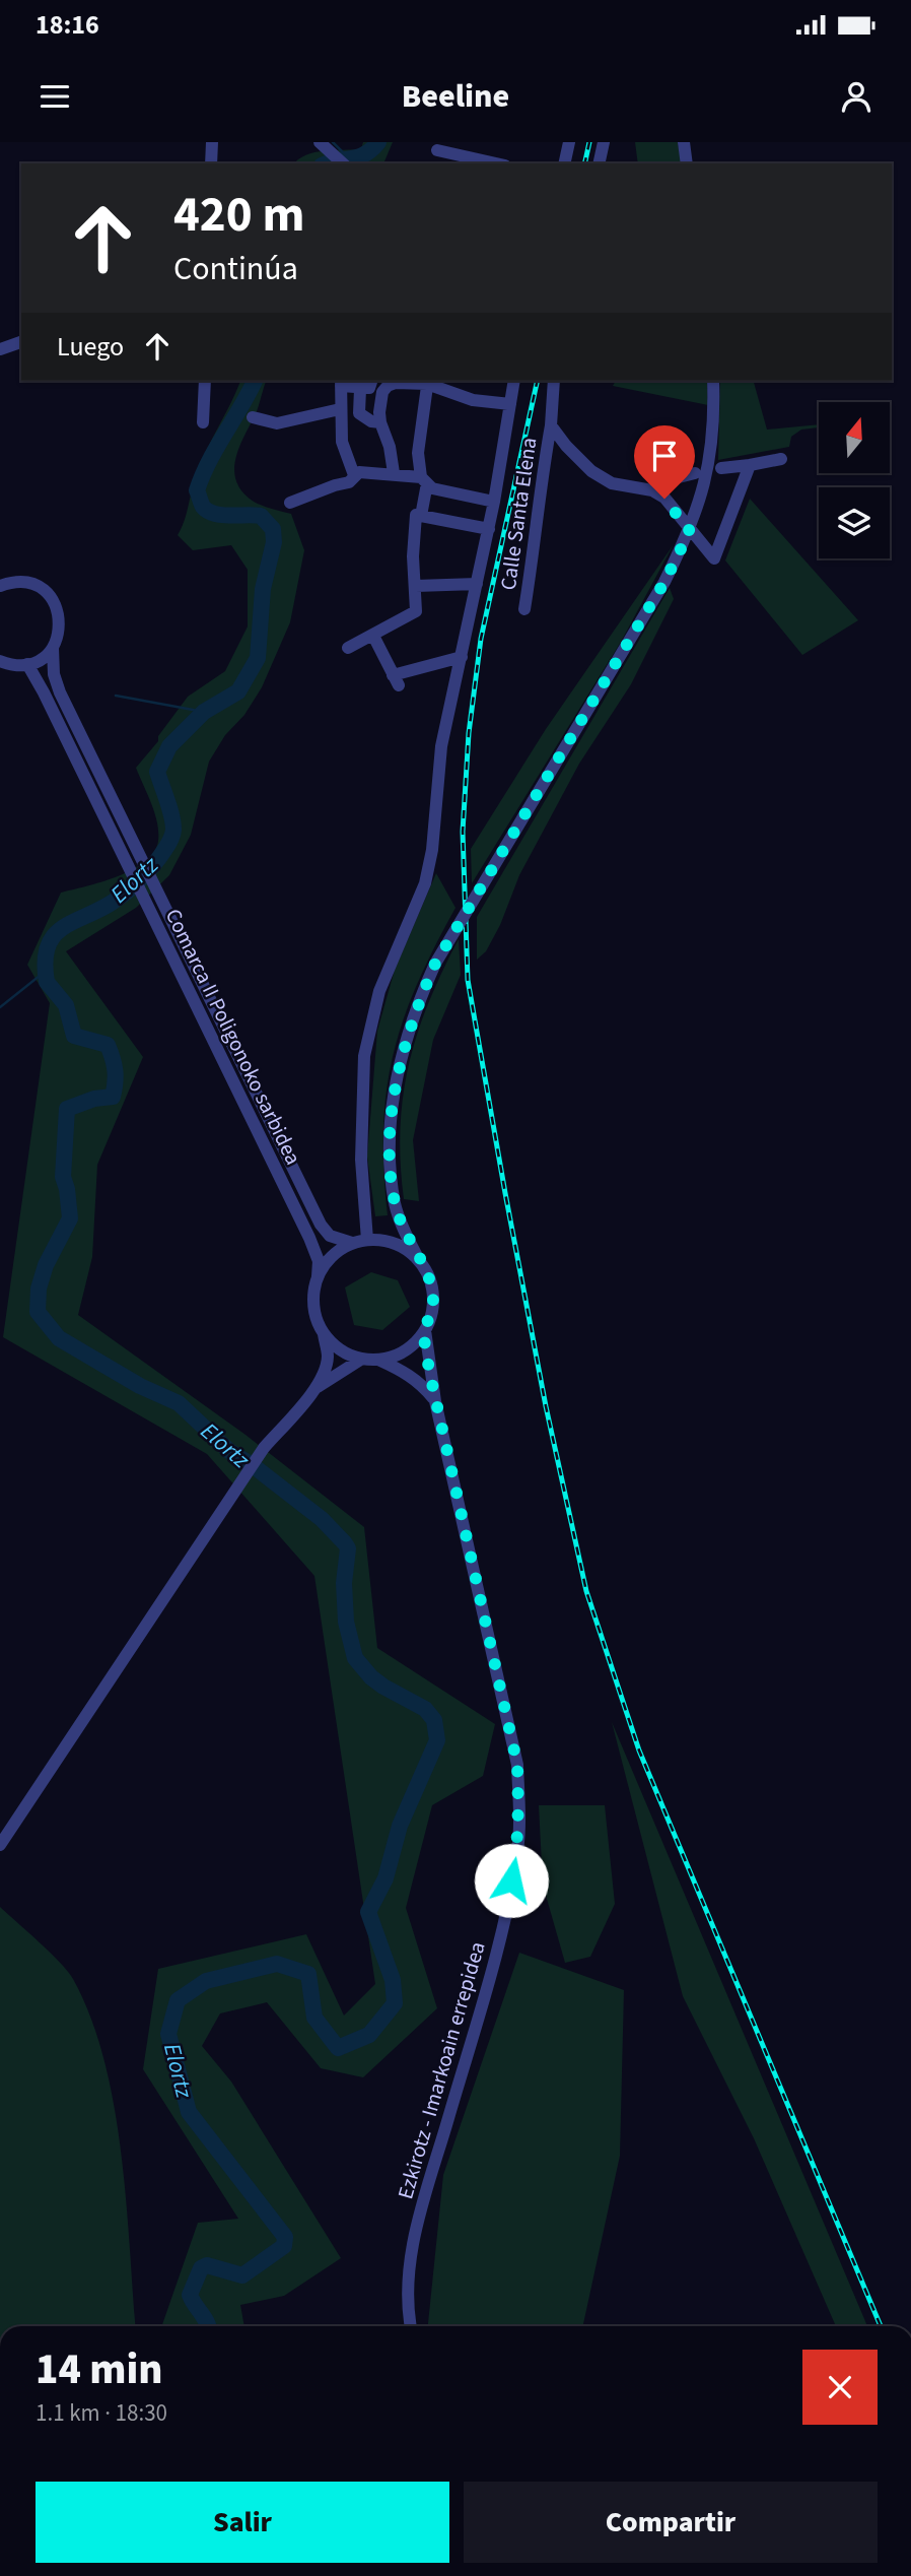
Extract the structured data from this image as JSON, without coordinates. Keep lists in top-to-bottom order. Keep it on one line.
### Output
{"streets":{"street":["Calle Santa Elena","Comarca II Poligonoko sarbidea","Ezkirotz - Imarkoain errepidea"]},"crossings":[["Comarca II Poligonoko sarbidea","Ezkirotz - Imarkoain errepidea"]],"water":["Elortz"],"north":"top","page":{"status":"18:16","header":"Beeline","turn":["420 m","Continúa"],"then":"Luego","heading":["14 min","1.1 km · 18:30"],"buttons":["Salir","Compartir"]}}
